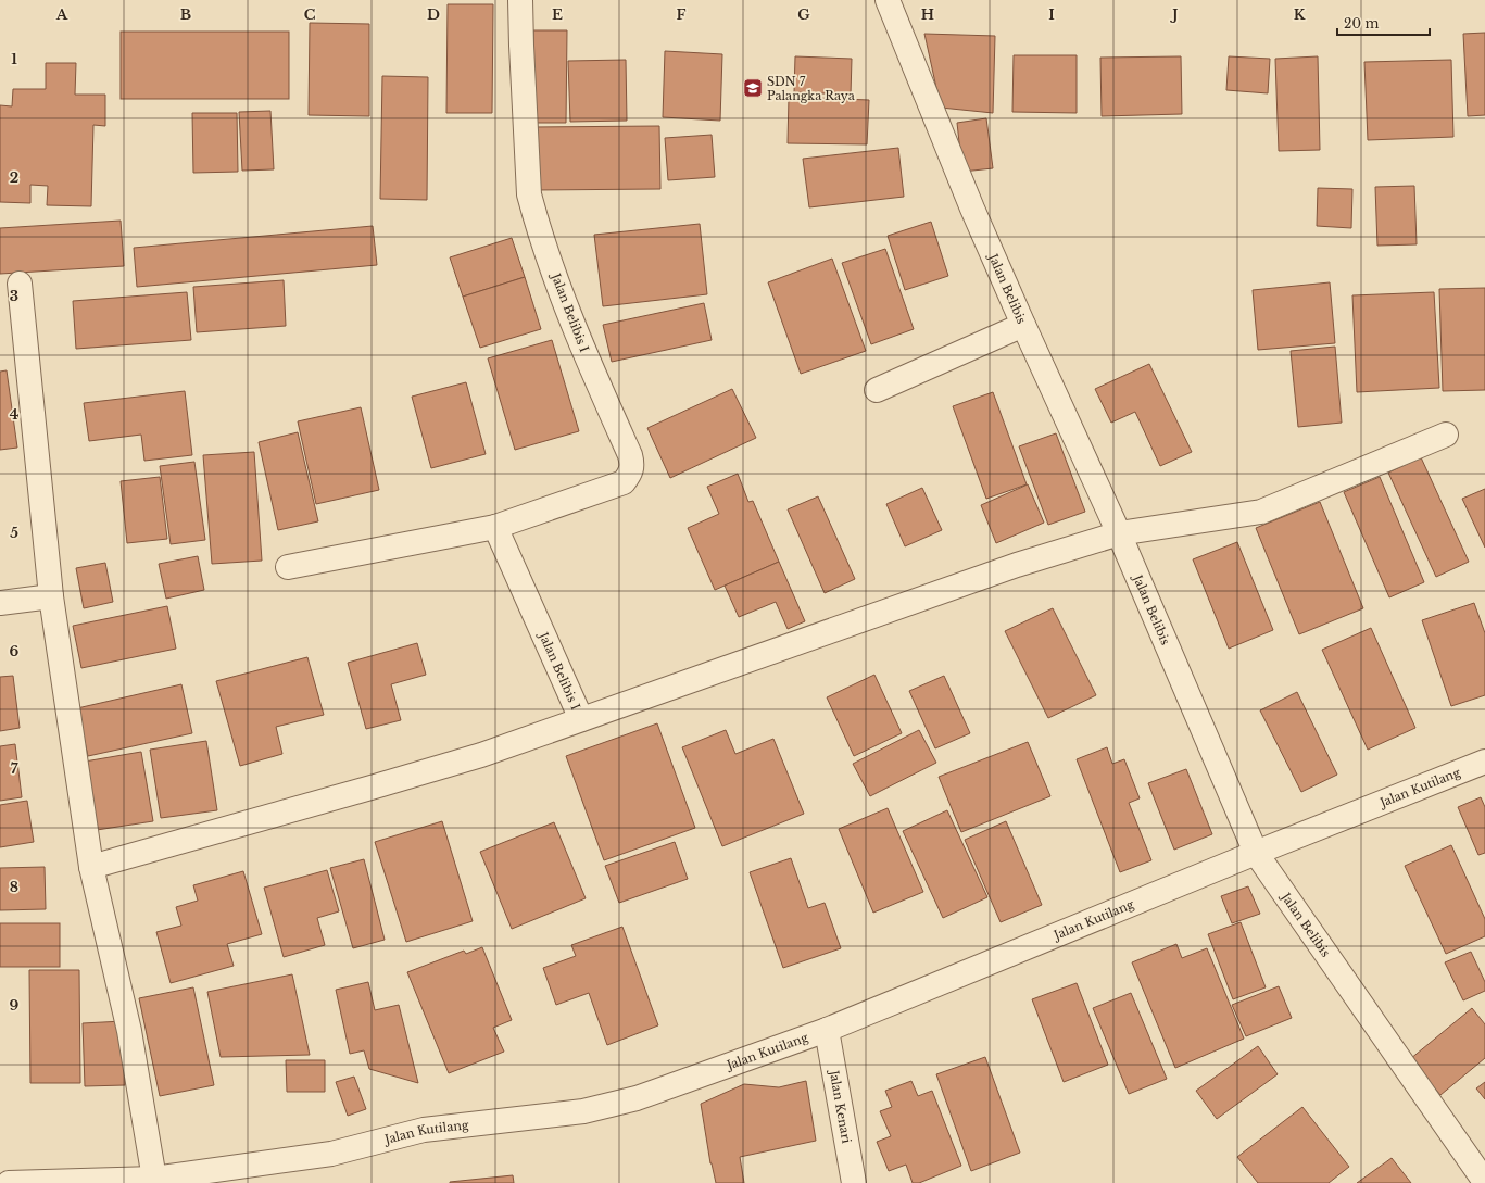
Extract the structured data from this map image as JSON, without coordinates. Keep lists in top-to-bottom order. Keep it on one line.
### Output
{"streets":{"street":["Jalan Belibis","Jalan Belibis I","Jalan Kutilang","Jalan Kenari"]},"crossings":[["Jalan Belibis","Jalan Kutilang"],["Jalan Kutilang","Jalan Kenari"]],"places":{"school or university":["SDN 7 Palangka Raya"]},"scale_bar":"20 m","grid":{"columns":["A","B","C","D","E","F","G","H","I","J","K"],"rows":["1","2","3","4","5","6","7","8","9"]}}
